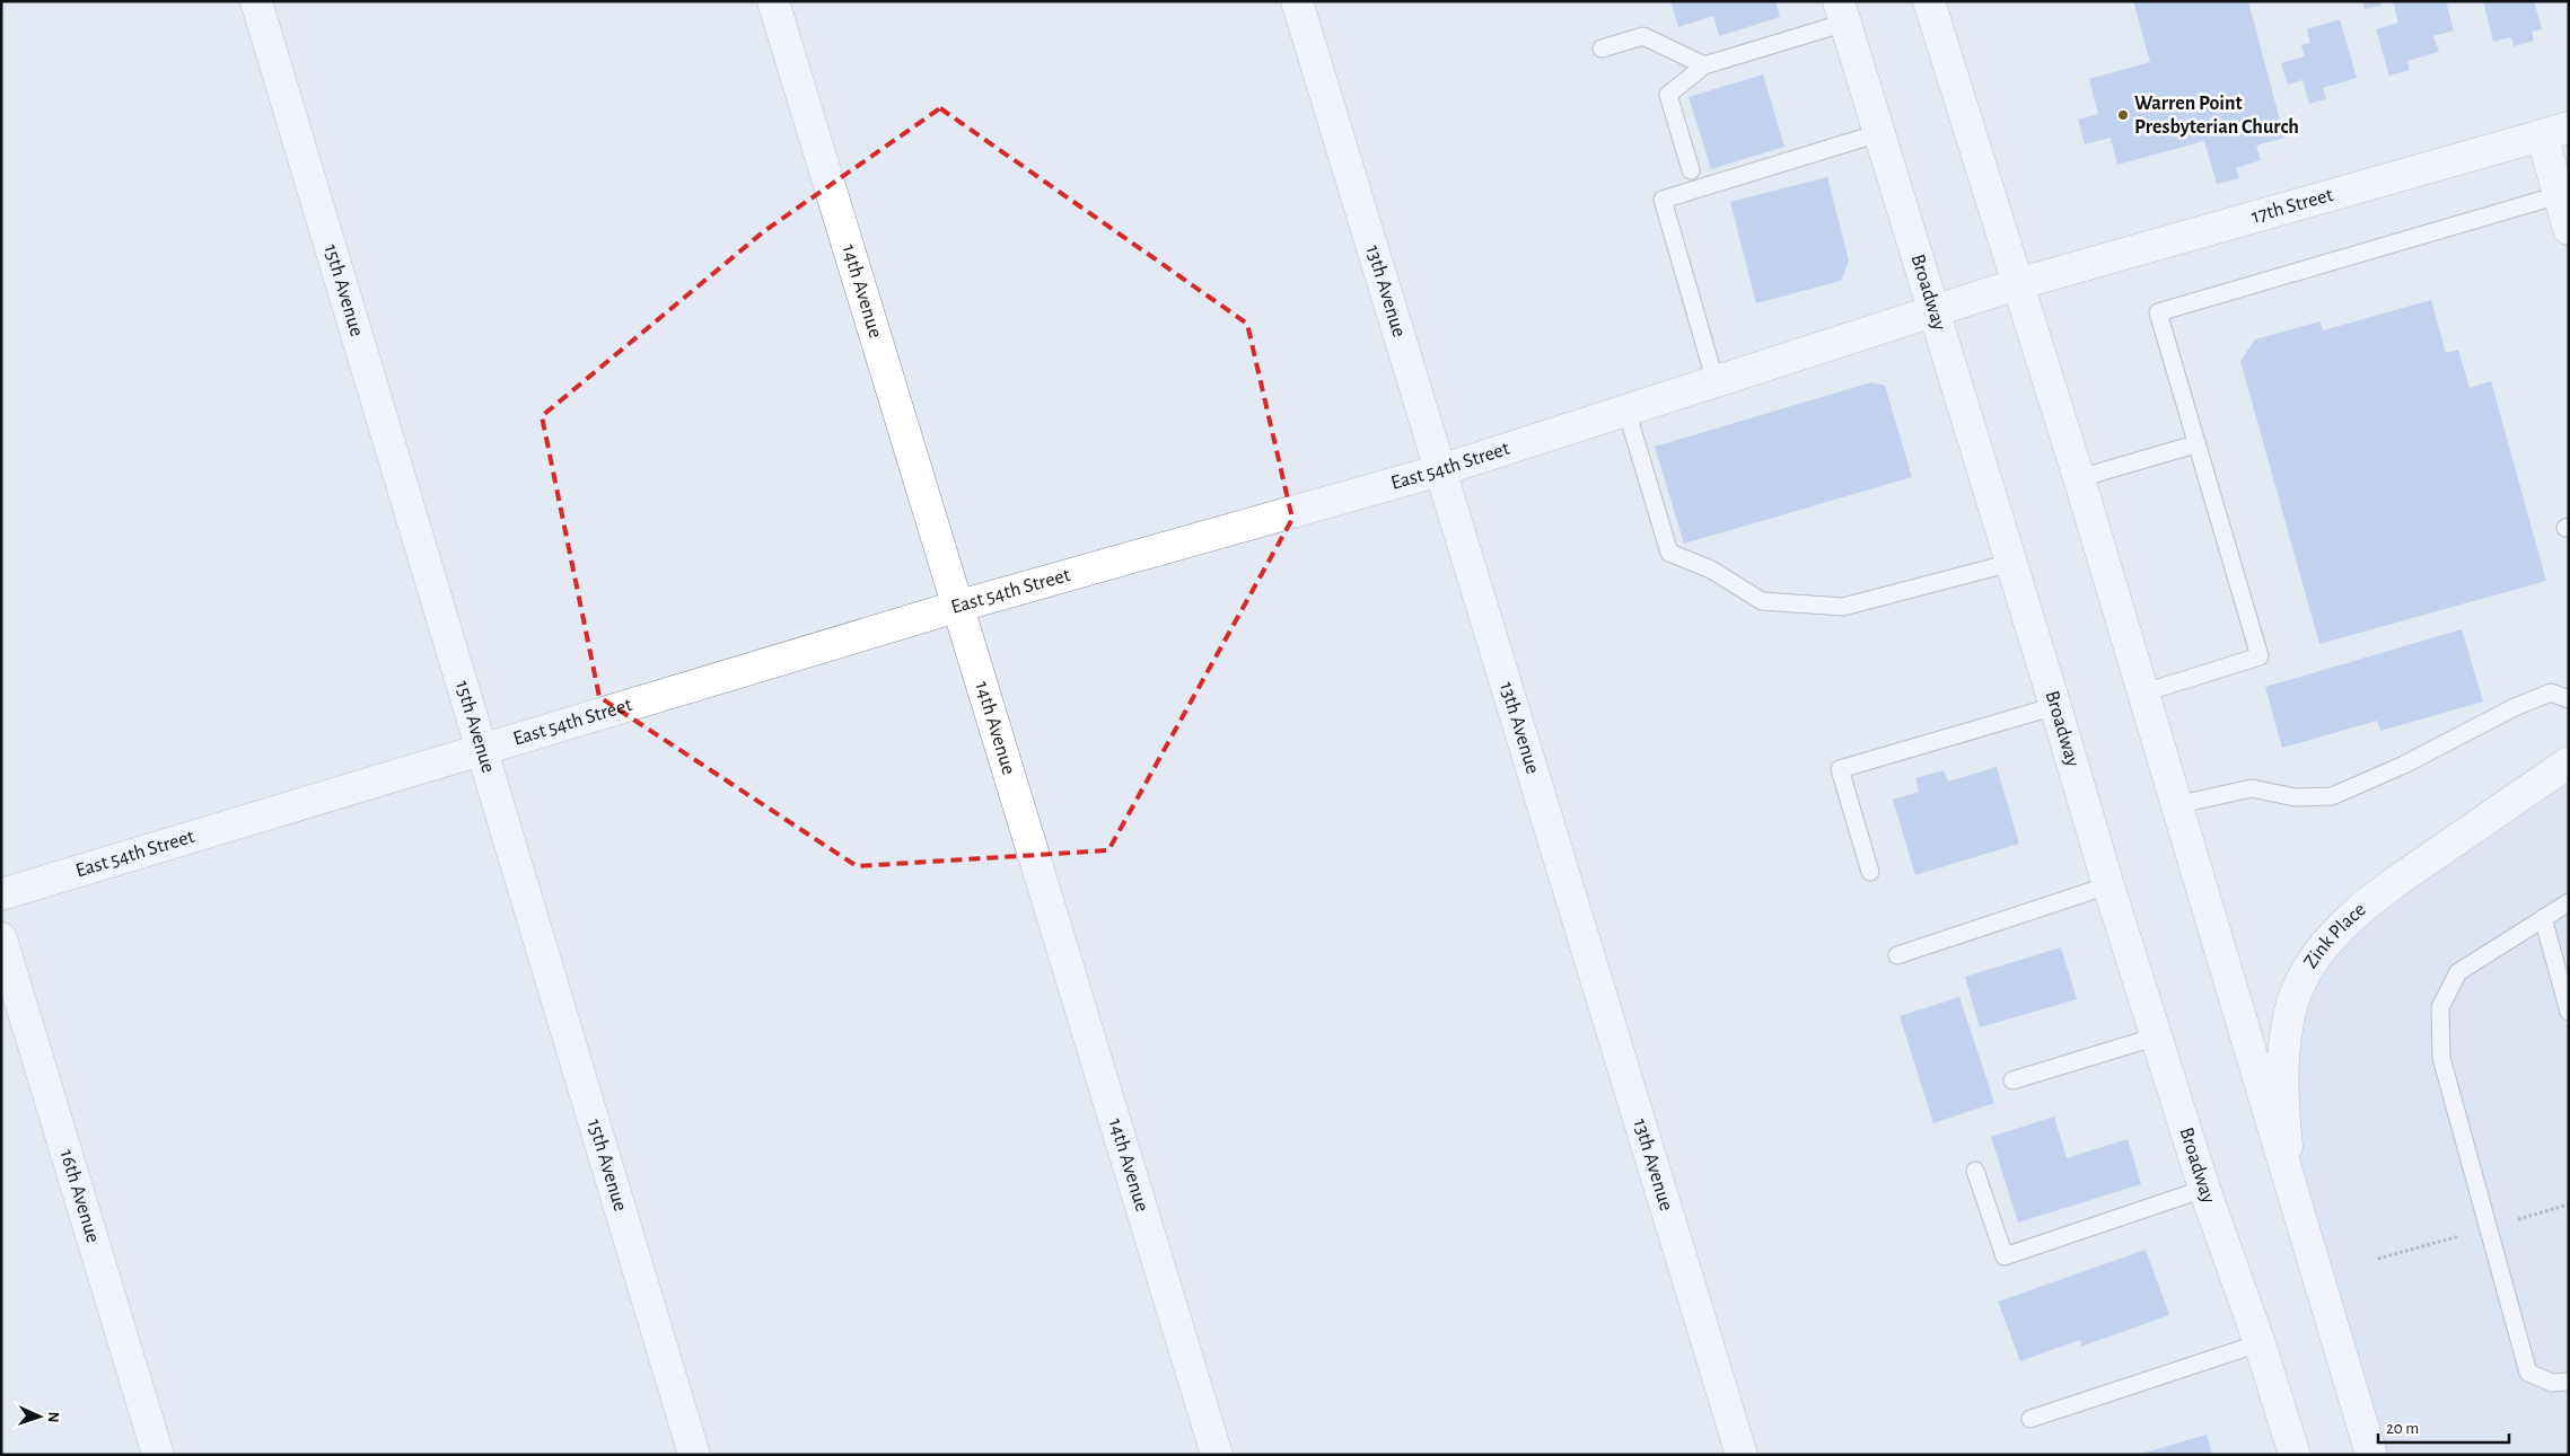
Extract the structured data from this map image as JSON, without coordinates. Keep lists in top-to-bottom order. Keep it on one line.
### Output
{"streets":{"street":["17th Street","15th Avenue","14th Avenue","13th Avenue","Broadway","East 54th Street","Zink Place","16th Avenue"]},"crossings":[["17th Street","East 54th Street"],["15th Avenue","East 54th Street"],["14th Avenue","East 54th Street"],["13th Avenue","East 54th Street"],["Broadway","East 54th Street"]],"places":["Warren Point Presbyterian Church"],"scale_bar":"20 m","north":"right"}
